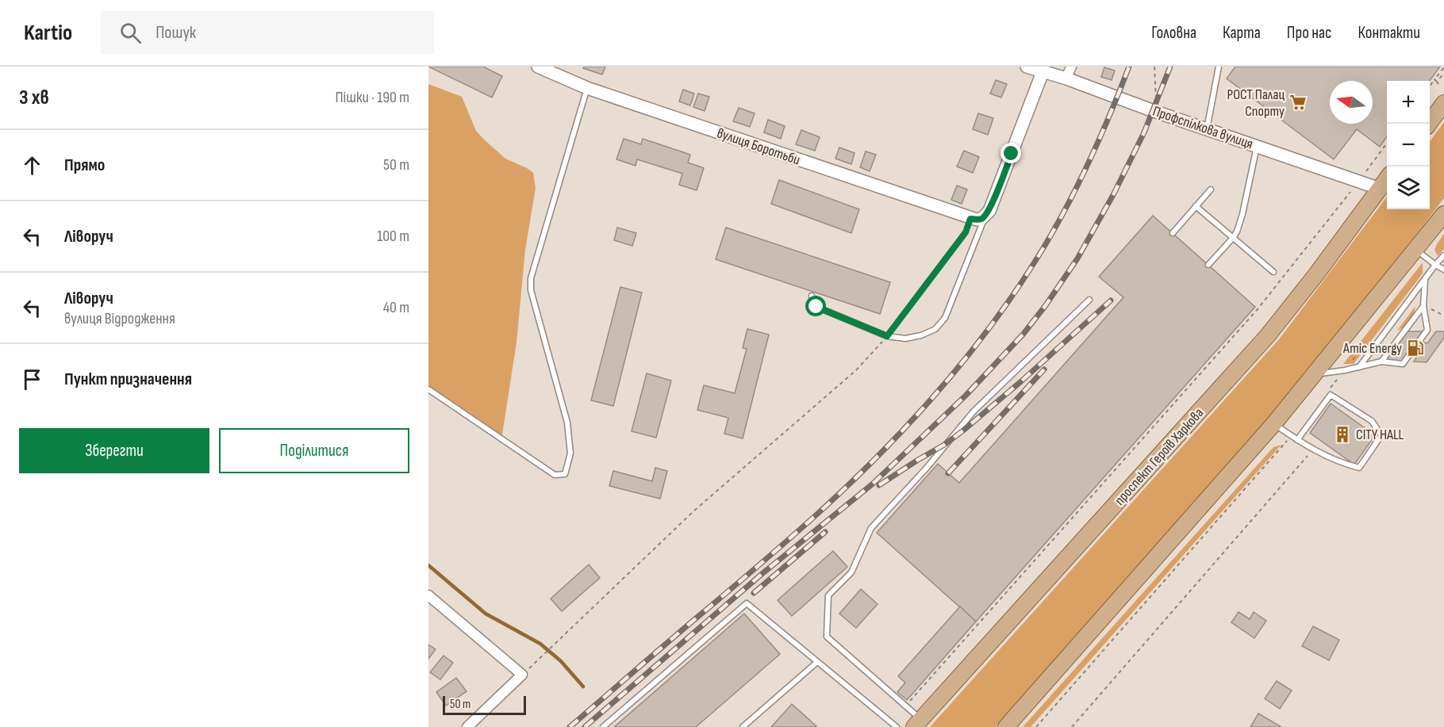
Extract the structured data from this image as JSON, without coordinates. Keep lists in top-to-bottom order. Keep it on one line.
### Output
{"streets":{"main road":["проспект Героїв Харкова"],"street":["Профспілкова вулиця","вулиця Боротьби"]},"crossings":[["Профспілкова вулиця","проспект Героїв Харкова"]],"places":{"supermarket":["РОСТ Палац Спорту"],"fuel station":["Amic Energy"],"building":["CITY HALL"]},"scale_bar":"50 m","north":"left","page":{"header":"Kartio","search":"Пошук","nav":["Головна","Карта","Про нас","Контакти"],"heading":["3 хв","Пішки · 190 m"],"map_buttons":["+","−"],"list":[["Прямо","50 m"],["Ліворуч","100 m"],["Ліворуч","вулиця Відродження","40 m"],"Пункт призначення"],"buttons":["Зберегти","Поділитися"],"scale":"50 m"}}
